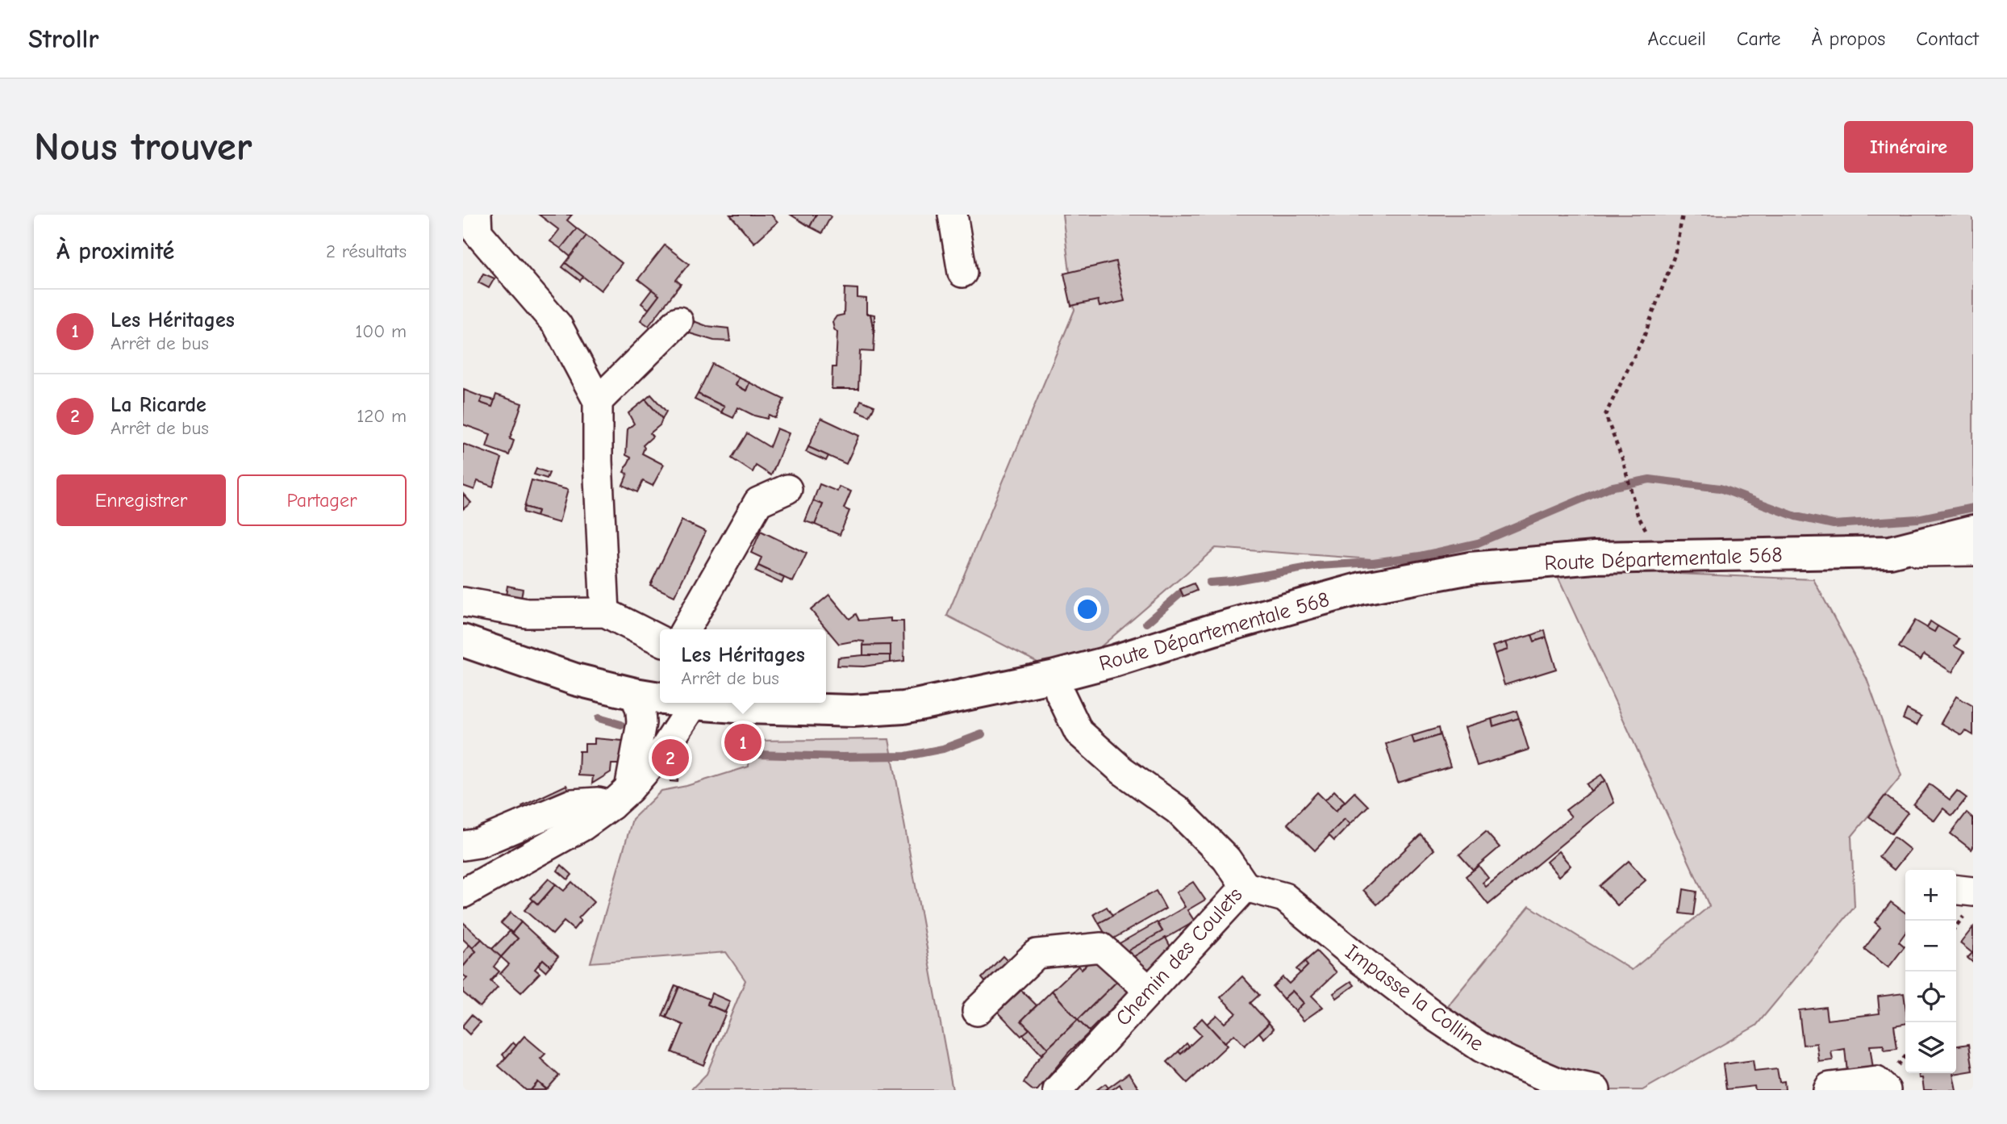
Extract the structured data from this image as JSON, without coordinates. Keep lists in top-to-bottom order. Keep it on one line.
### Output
{"streets":{"main road":["Route Départementale 568"],"street":["Chemin des Coulets","Impasse la Colline"]},"crossings":[["Route Départementale 568","Chemin des Coulets"],["Chemin des Coulets","Impasse la Colline"]],"page":{"header":"Strollr","nav":["Accueil","Carte","À propos","Contact"],"buttons":["Itinéraire",["Enregistrer","Partager"]],"title":"Nous trouver","heading":["À proximité","2 résultats"],"list":[{"mark":"1","name":"Les Héritages","note":"Arrêt de bus","value":"100 m"},{"mark":"2","name":"La Ricarde","note":"Arrêt de bus","value":"120 m"}],"popup":["Les Héritages","Arrêt de bus"],"pins":["1","2"],"map_buttons":["+","−"]}}
